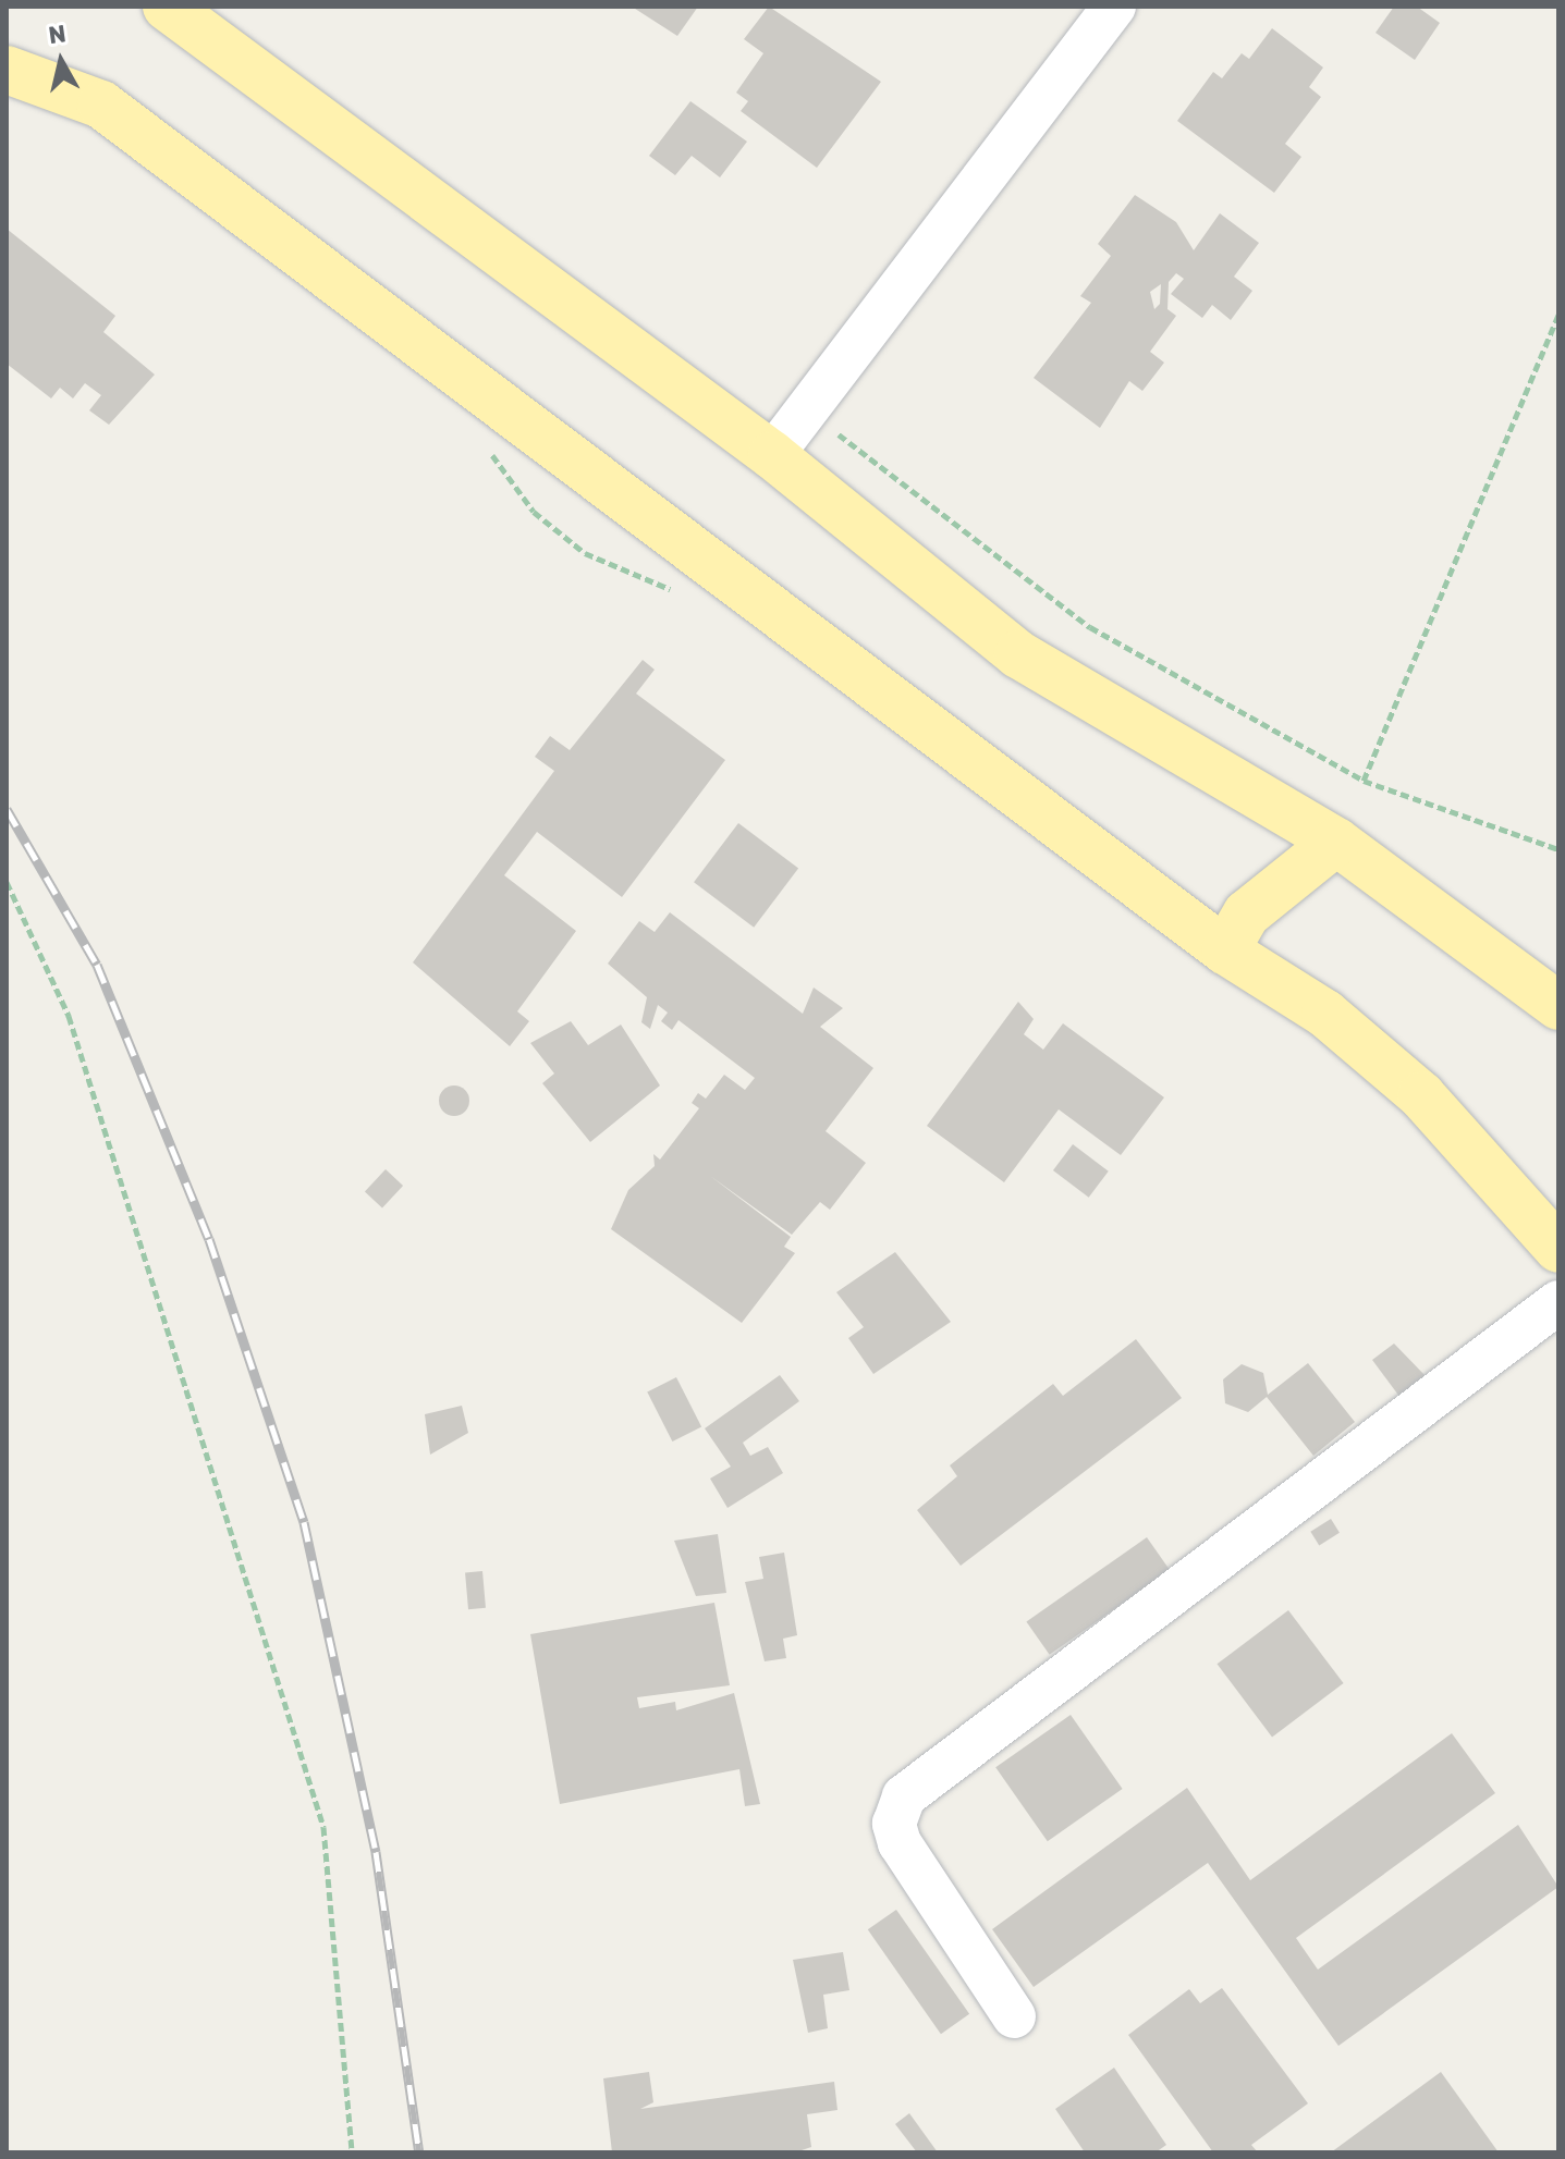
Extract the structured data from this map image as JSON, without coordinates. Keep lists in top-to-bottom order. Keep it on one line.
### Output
{"north":"top"}
